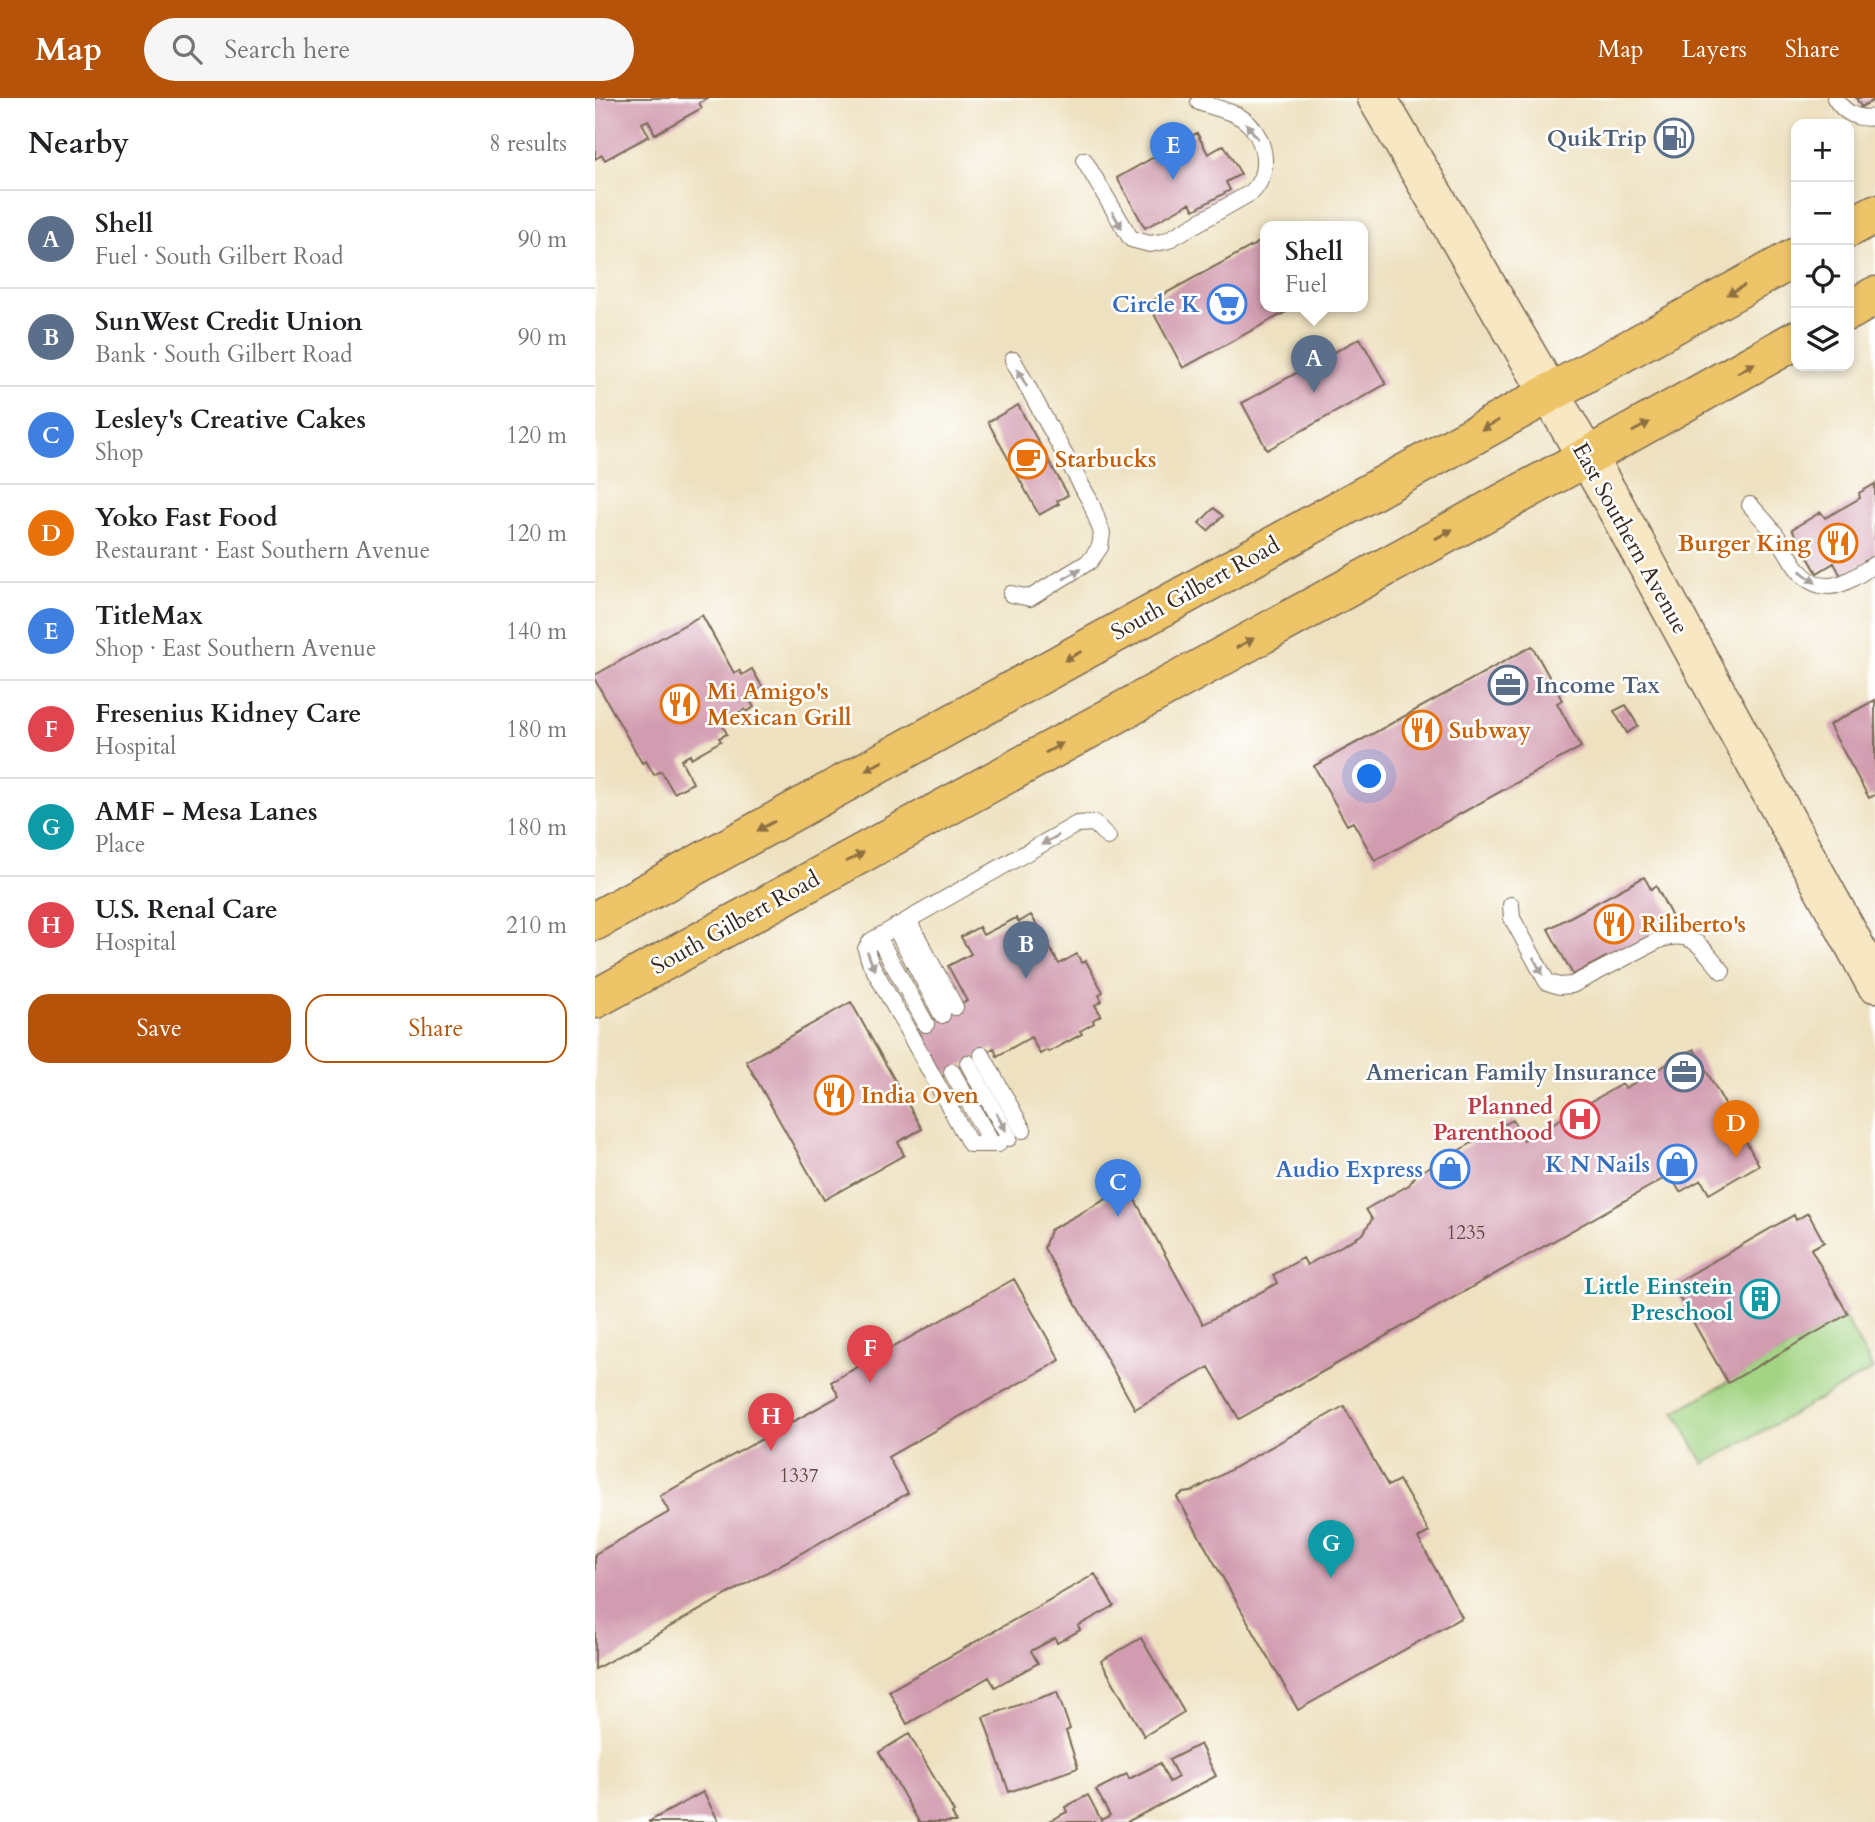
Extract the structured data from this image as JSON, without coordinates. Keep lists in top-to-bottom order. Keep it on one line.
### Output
{"streets":{"main road":["East Southern Avenue","South Gilbert Road"]},"crossings":[["East Southern Avenue","South Gilbert Road"]],"places":{"fuel station":["QuikTrip"],"supermarket":["Circle K"],"cafe":["Starbucks"],"restaurant":["Burger King","Mi Amigo's Mexican Grill","Subway","Riliberto's","India Oven"],"office":["Income Tax","American Family Insurance"],"hospital":["Planned Parenthood"],"shop":["K N Nails","Audio Express"],"building":["Little Einstein Preschool"]},"house_numbers":["1235","1337"],"page":{"header":"Map","search":"Search here","nav":["Map","Layers","Share"],"heading":["Nearby","8 results"],"map_buttons":["+","−"],"pins":["E","A","B","D","C","F","H","G"],"list":[{"mark":"A","name":"Shell","note":"Fuel · South Gilbert Road","value":"90 m"},{"mark":"B","name":"SunWest Credit Union","note":"Bank · South Gilbert Road","value":"90 m"},{"mark":"C","name":"Lesley's Creative Cakes","note":"Shop","value":"120 m"},{"mark":"D","name":"Yoko Fast Food","note":"Restaurant · East Southern Avenue","value":"120 m"},{"mark":"E","name":"TitleMax","note":"Shop · East Southern Avenue","value":"140 m"},{"mark":"F","name":"Fresenius Kidney Care","note":"Hospital","value":"180 m"},{"mark":"G","name":"AMF - Mesa Lanes","note":"Place","value":"180 m"},{"mark":"H","name":"U.S. Renal Care","note":"Hospital","value":"210 m"}],"popup":["Shell","Fuel"],"buttons":["Save","Share"]}}
